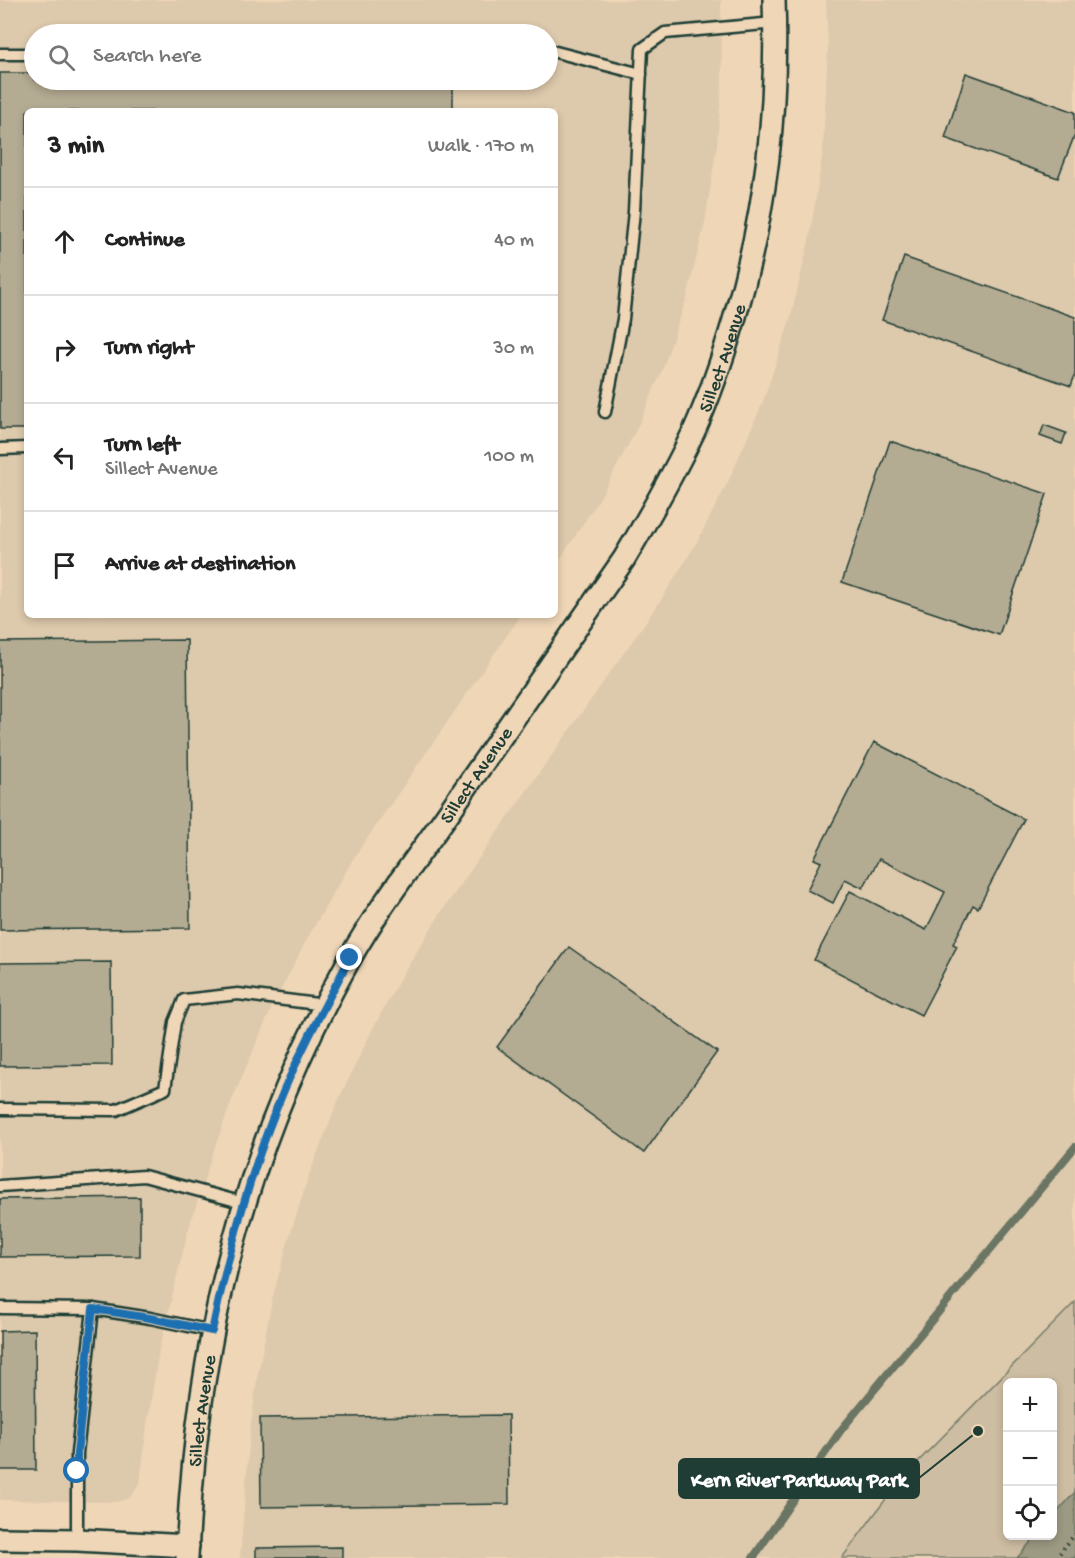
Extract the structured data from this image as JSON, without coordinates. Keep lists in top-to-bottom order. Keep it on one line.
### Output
{"streets":{"street":["Sillect Avenue"]},"places":["Kern River Parkway Park"],"page":{"search":"Search here","heading":["3 min","Walk · 170 m"],"list":[["Continue","40 m"],["Turn right","30 m"],["Turn left","Sillect Avenue","100 m"],"Arrive at destination"],"map_buttons":["+","−"]}}
